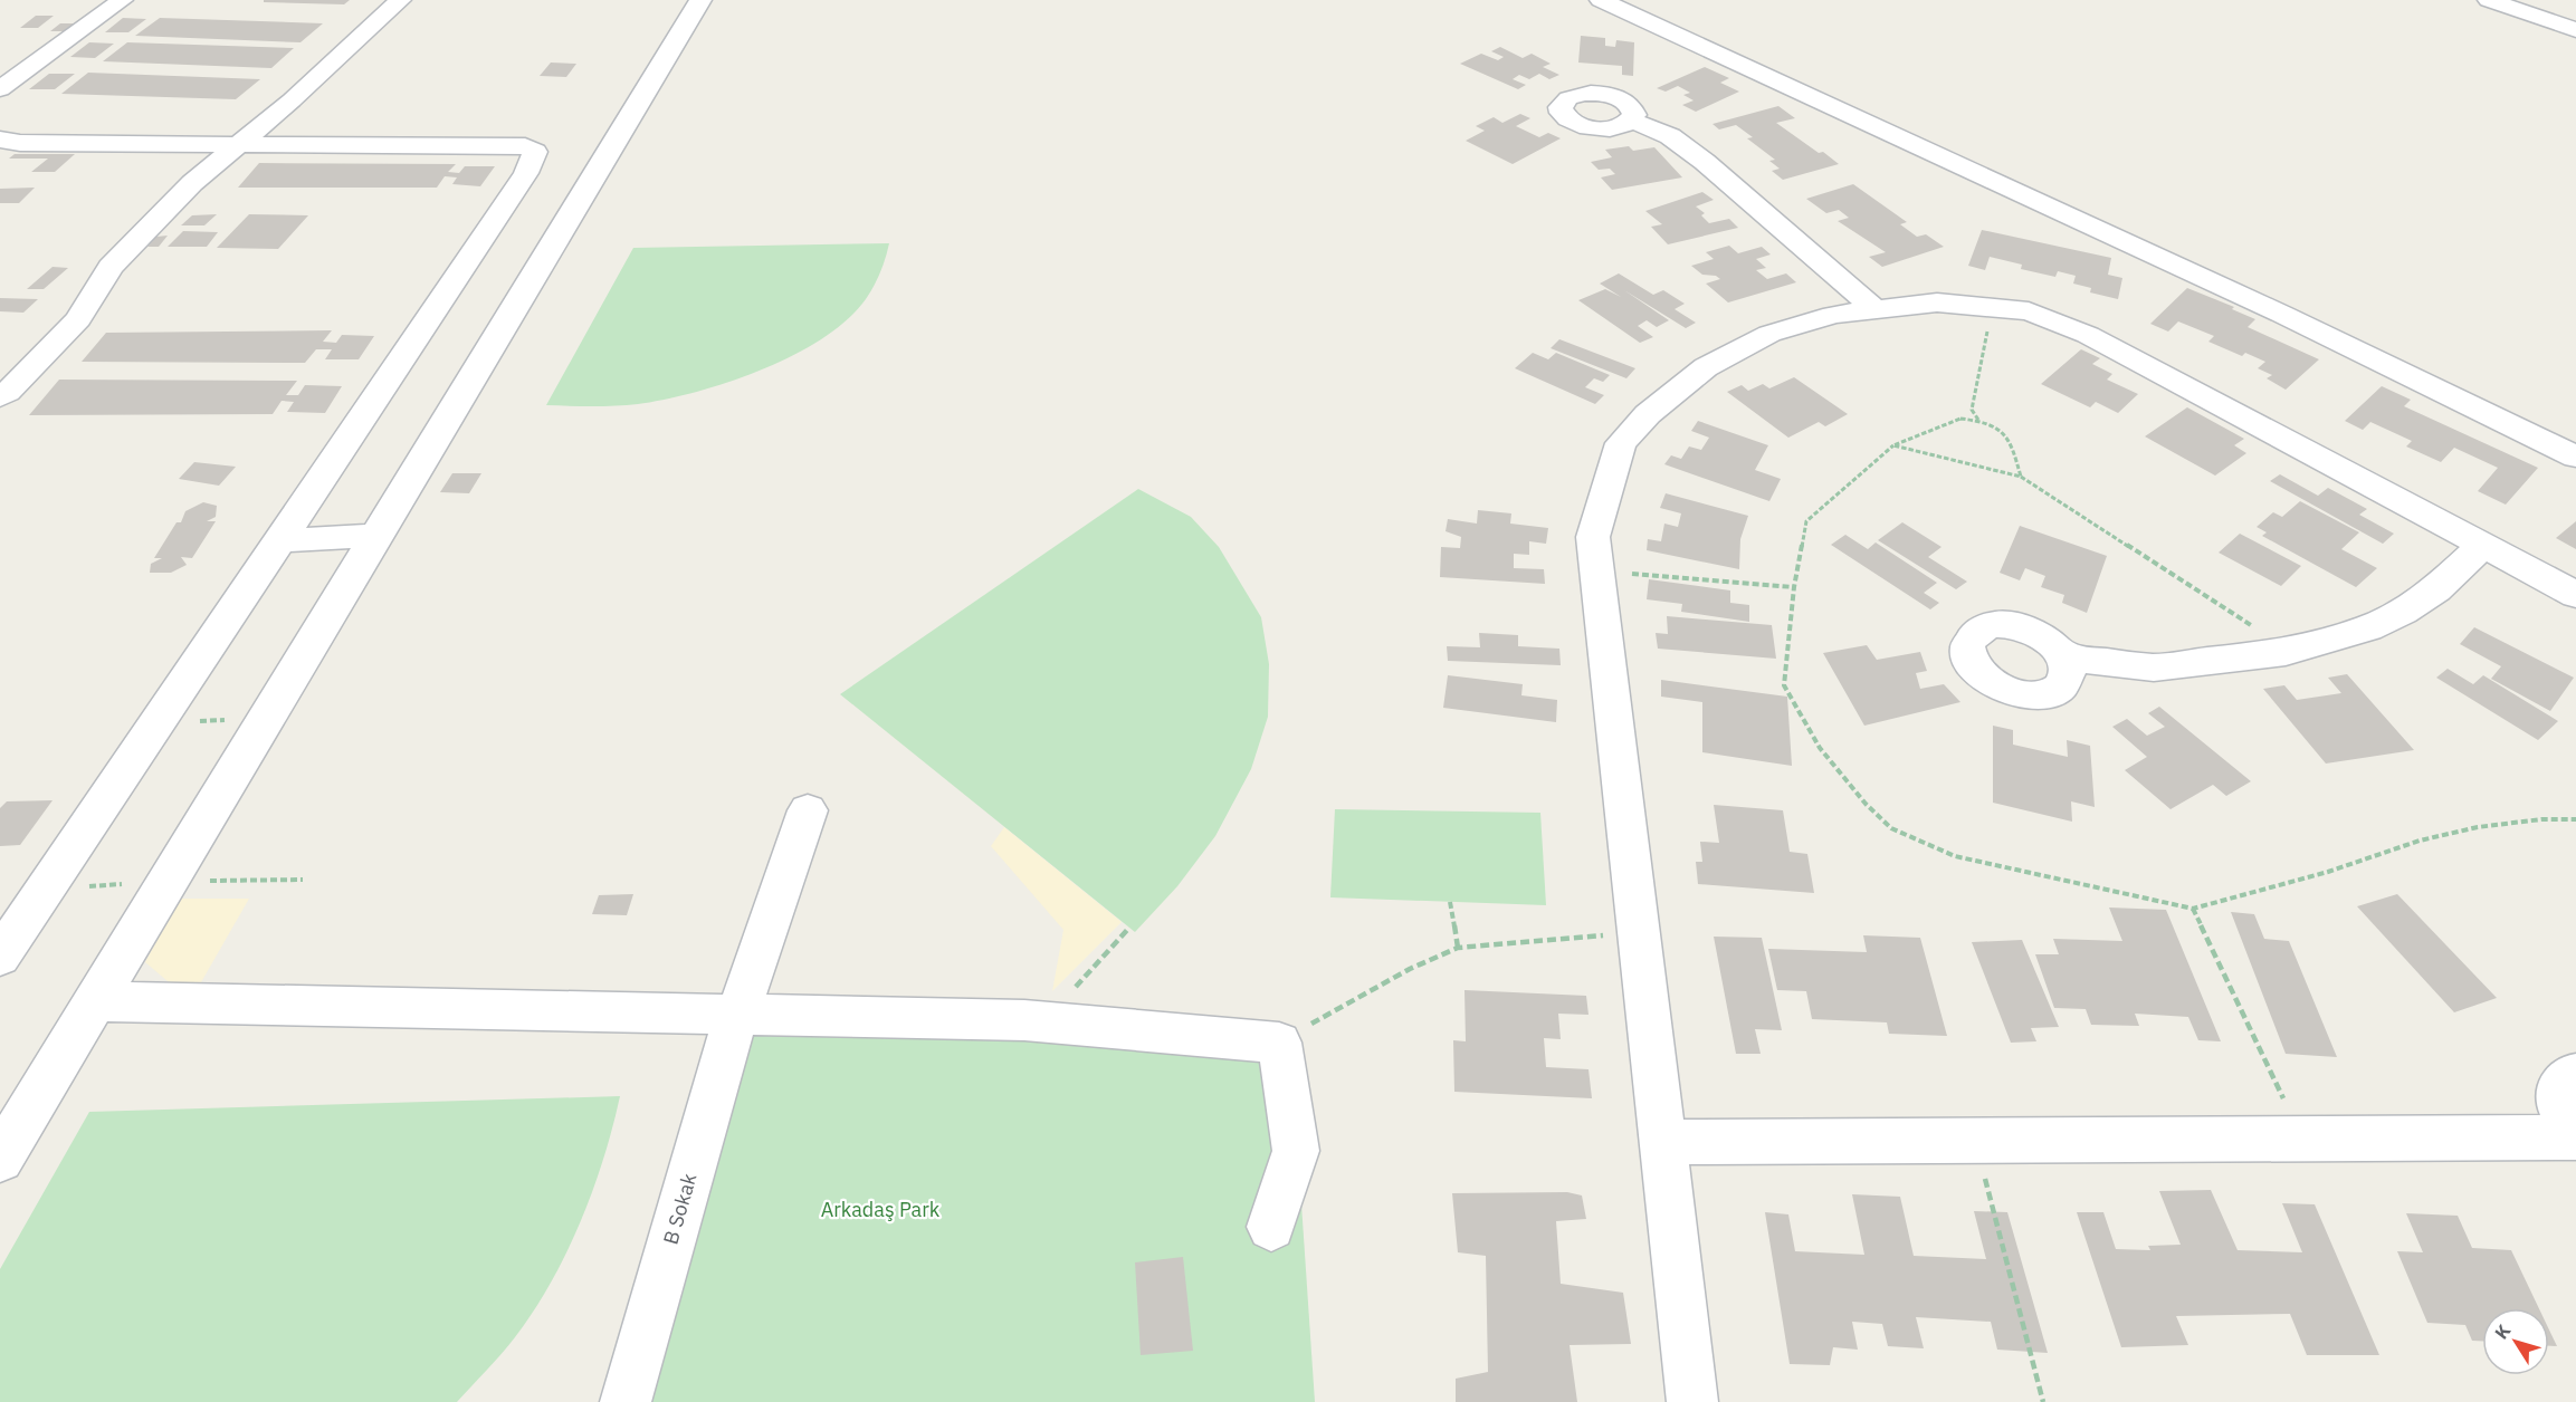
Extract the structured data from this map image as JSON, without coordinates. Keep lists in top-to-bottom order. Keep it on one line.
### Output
{"streets":{"street":["B Sokak"]},"parks":["Arkadaş Park"],"north":"top left"}
